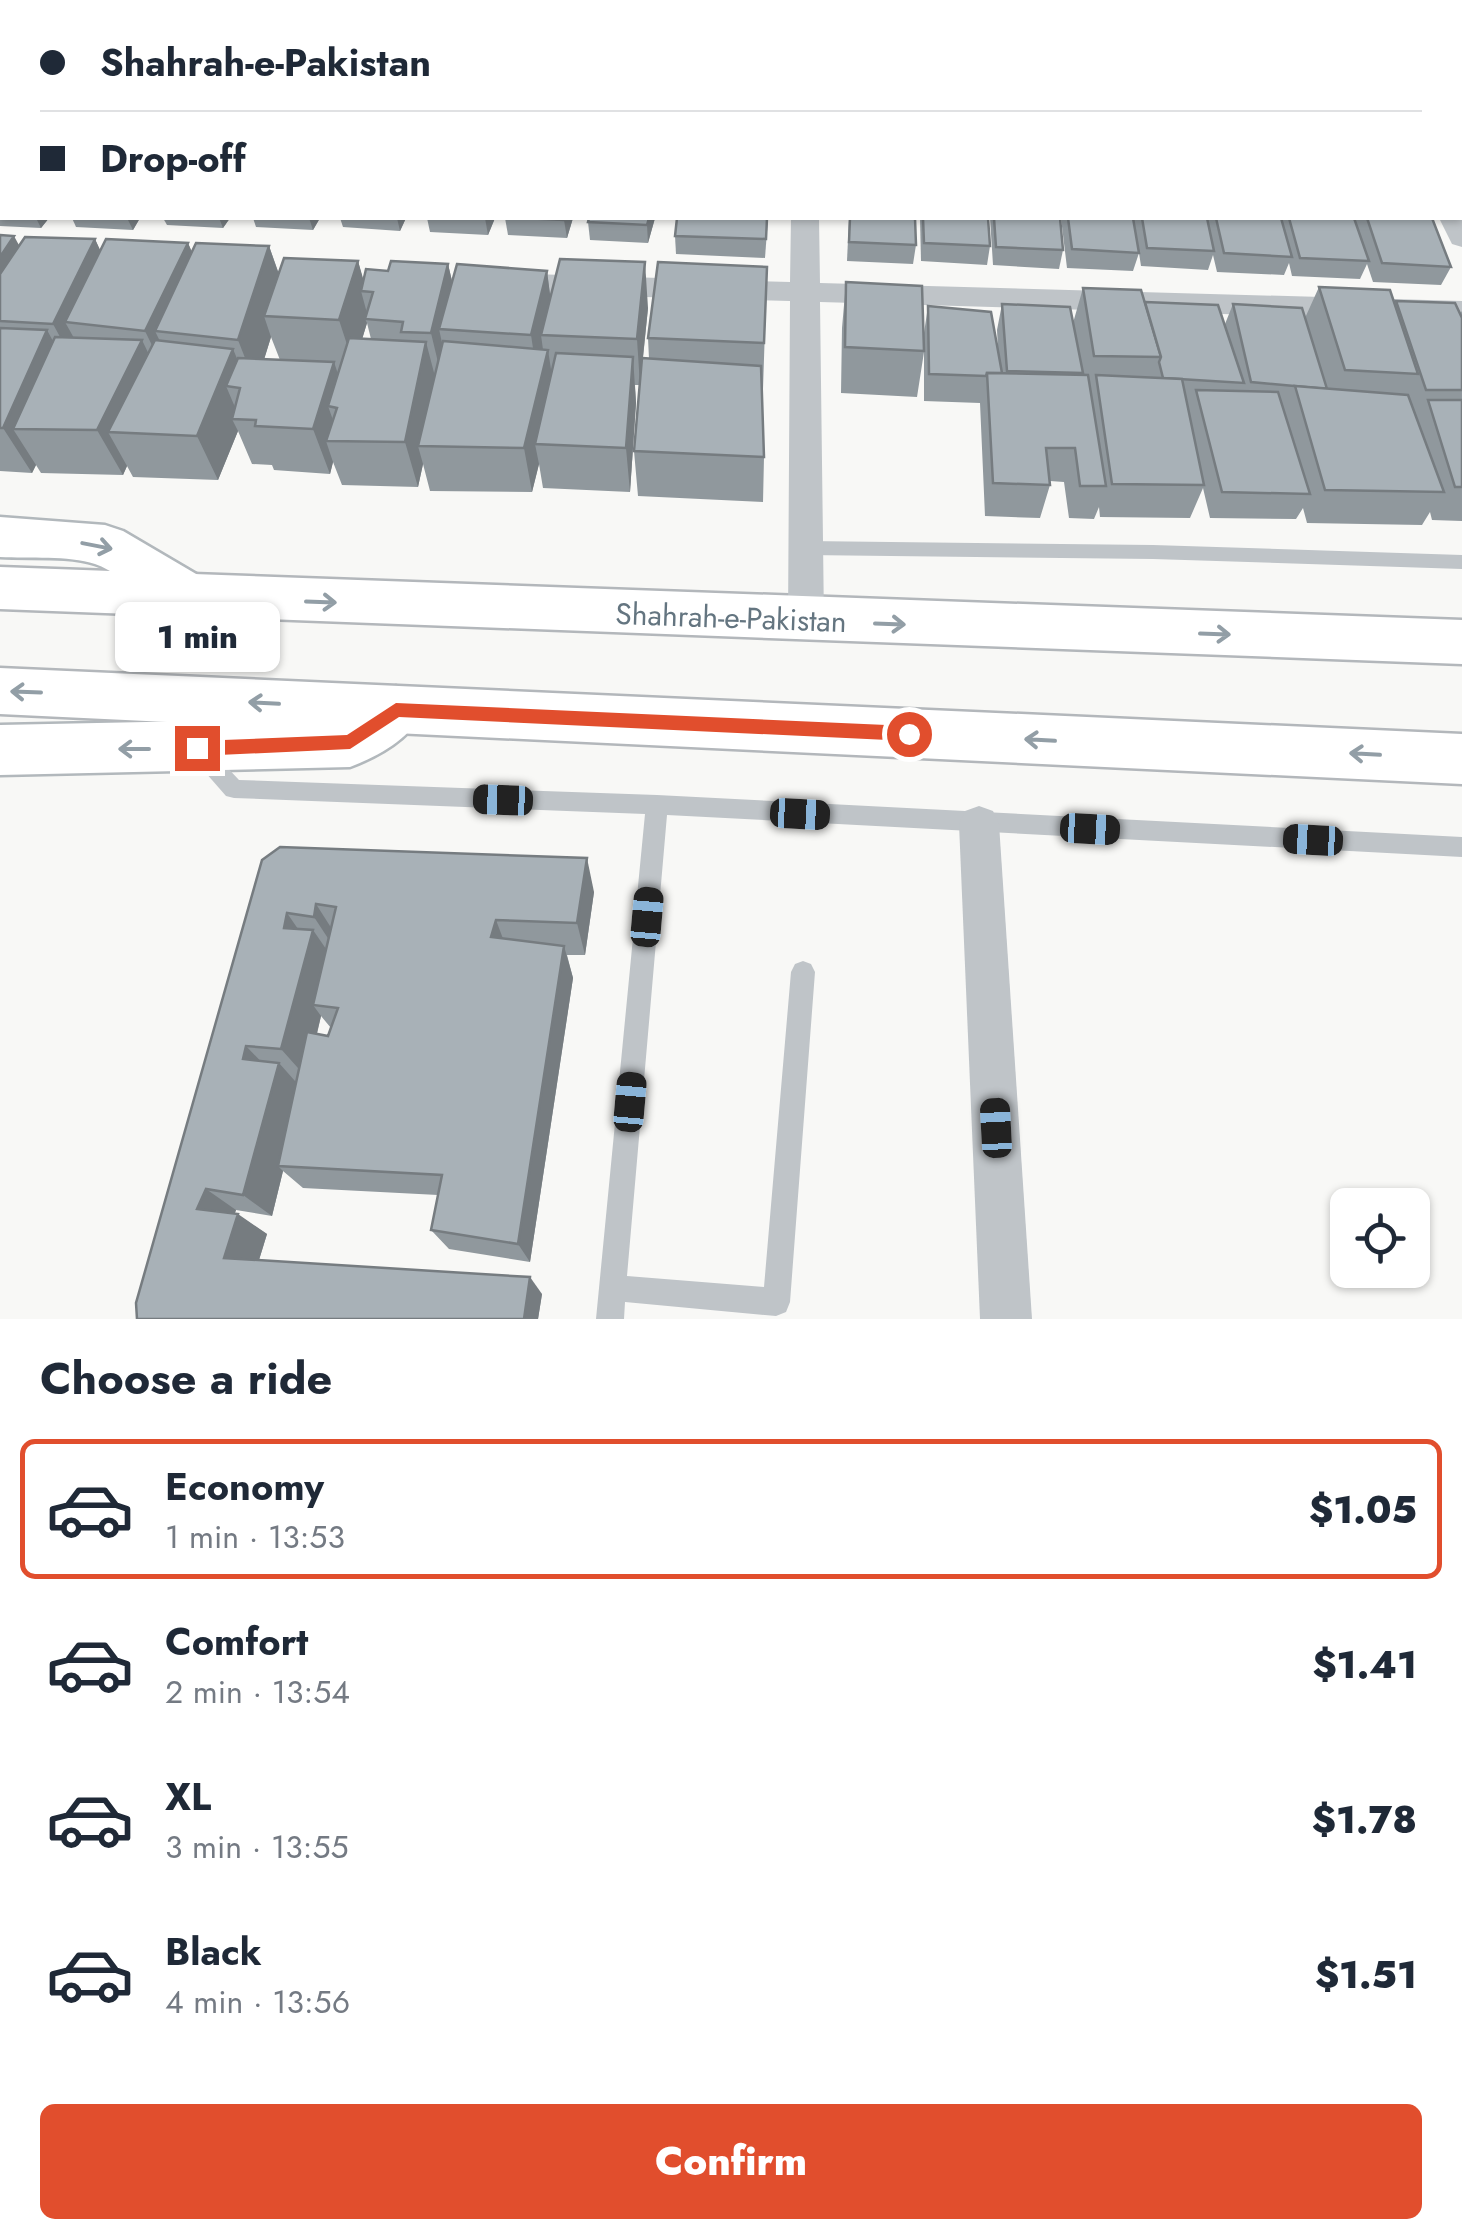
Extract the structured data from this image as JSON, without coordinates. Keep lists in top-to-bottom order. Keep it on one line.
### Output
{"streets":{"main road":["Shahrah-e-Pakistan"]},"page":{"banner":["Shahrah-e-Pakistan","Drop-off"],"bubble":"1 min","heading":"Choose a ride","list":[{"name":"Economy","note":"1 min · 13:53","value":"$1.05"},{"name":"Comfort","note":"2 min · 13:54","value":"$1.41"},{"name":"XL","note":"3 min · 13:55","value":"$1.78"},{"name":"Black","note":"4 min · 13:56","value":"$1.51"}],"buttons":"Confirm"}}
